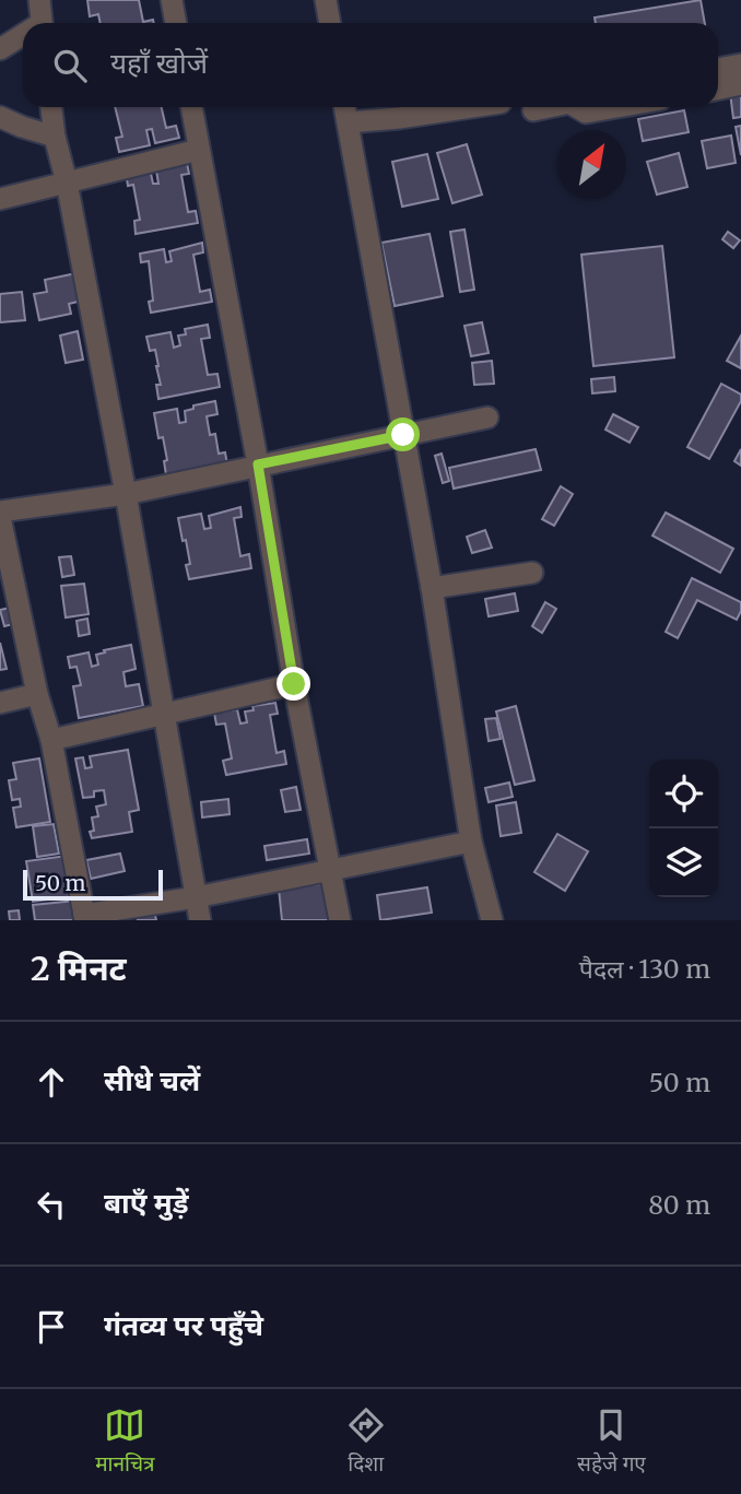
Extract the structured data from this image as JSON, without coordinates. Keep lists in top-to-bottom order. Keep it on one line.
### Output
{"scale_bar":"50 m","north":"top right","page":{"search":"यहाँ खोजें","scale":"50 m","heading":["2 मिनट","पैदल · 130 m"],"list":[["सीधे चलें","50 m"],["बाएँ मुड़ें","80 m"],"गंतव्य पर पहुँचे"],"nav":["मानचित्र","दिशा","सहेजे गए"]}}
